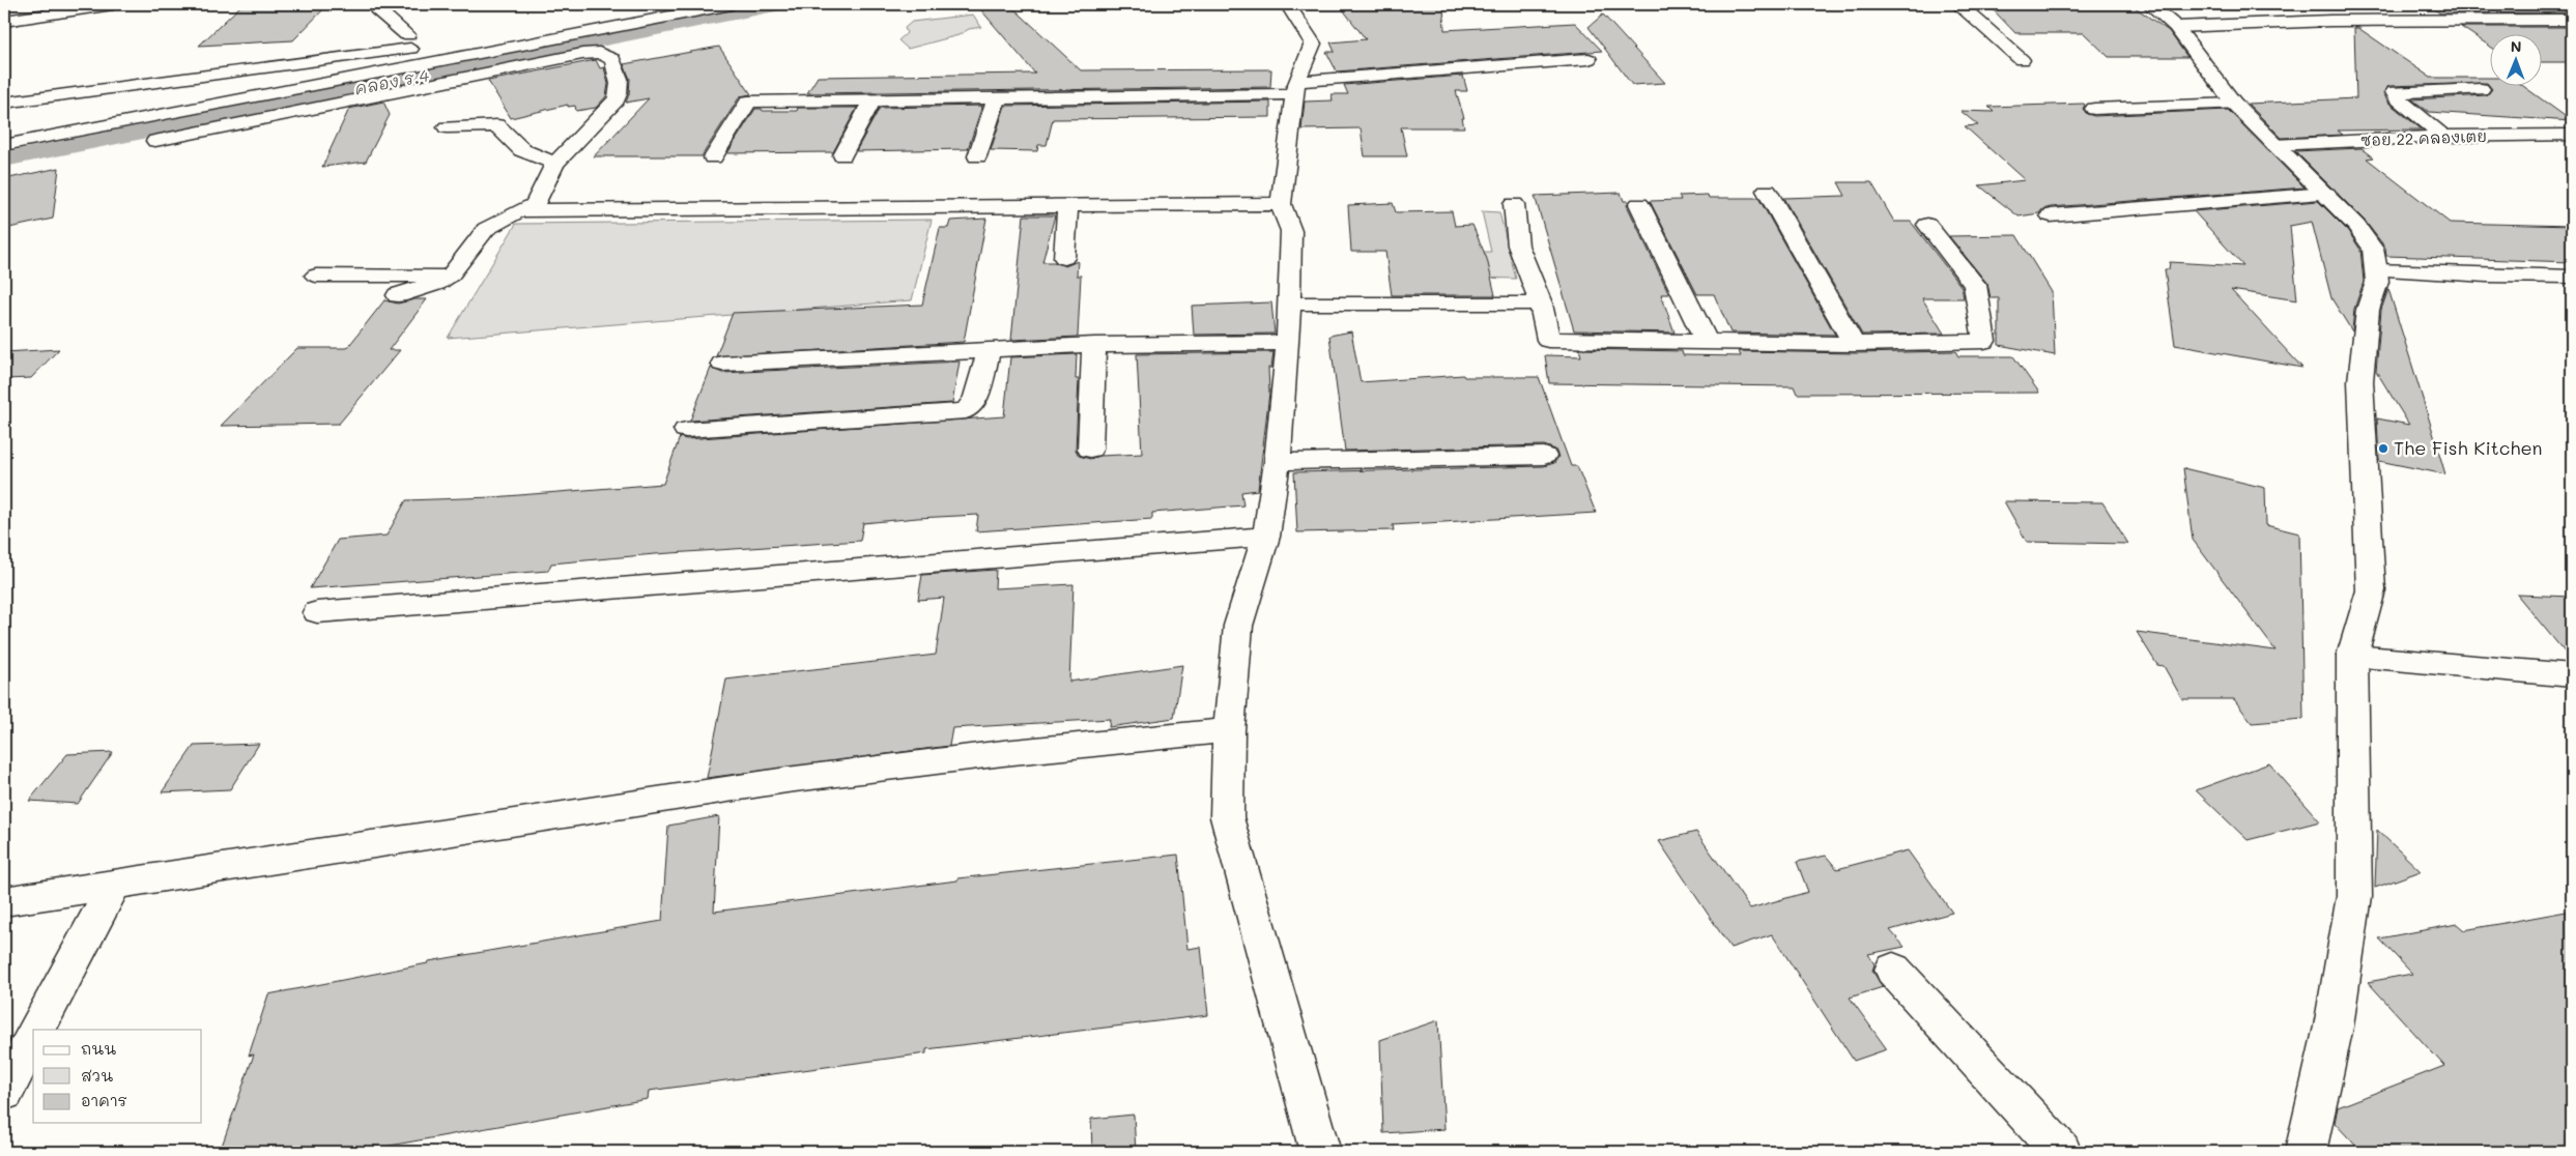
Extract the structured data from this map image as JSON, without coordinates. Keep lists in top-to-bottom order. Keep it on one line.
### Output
{"streets":{"street":["ซอย 22 คลองเตย"]},"water":["คลอง ร.4"],"places":["The Fish Kitchen"],"legend":["ถนน","สวน","อาคาร"],"north":"top"}
